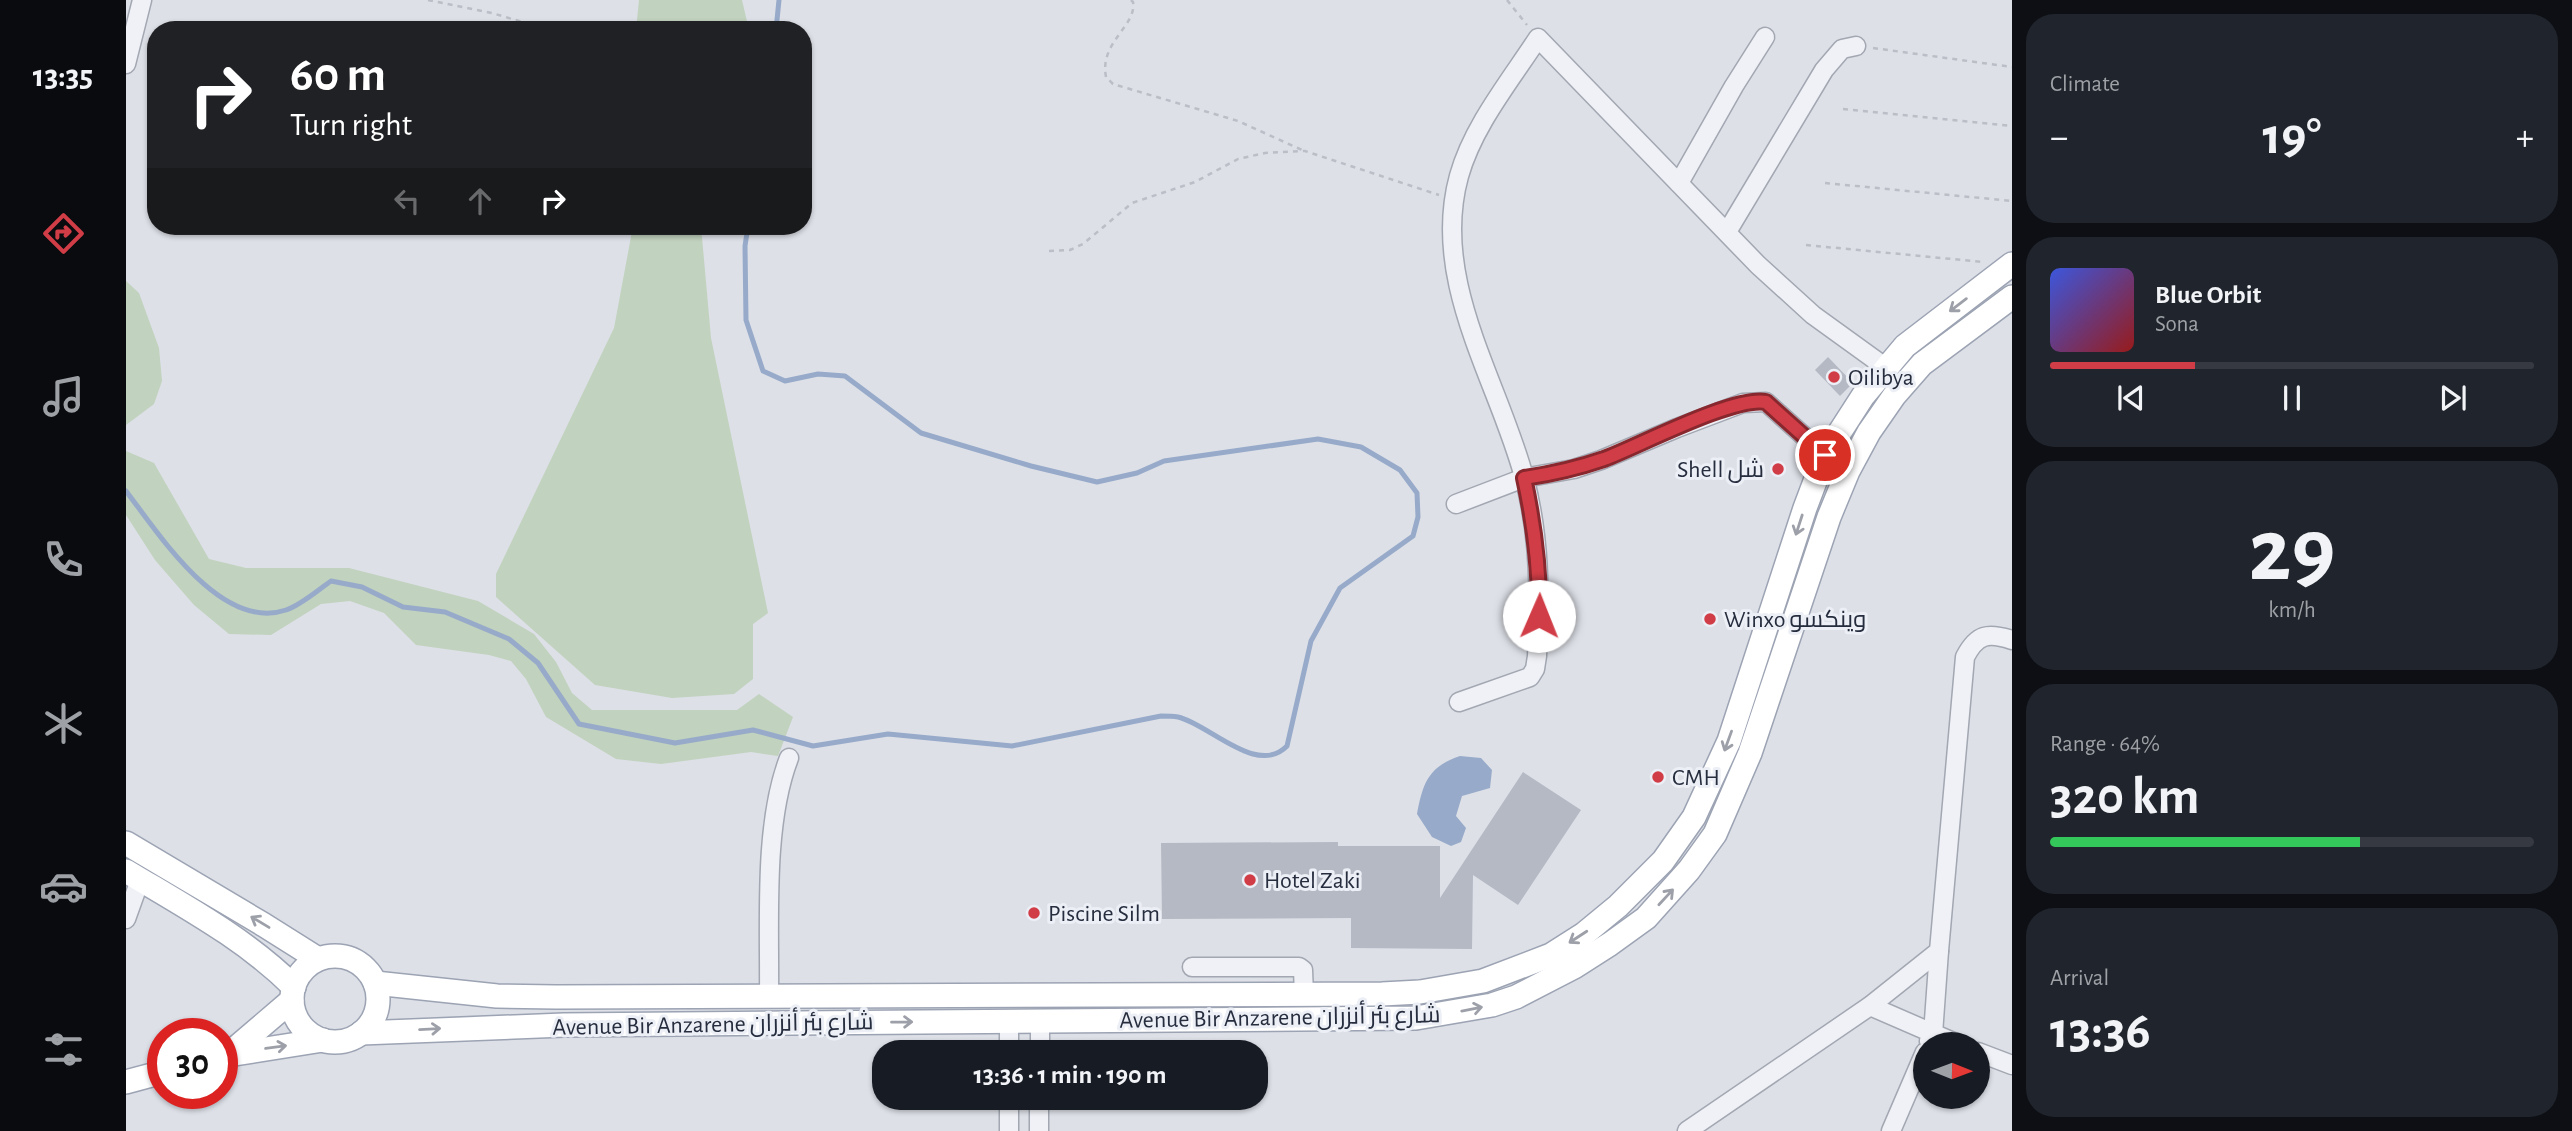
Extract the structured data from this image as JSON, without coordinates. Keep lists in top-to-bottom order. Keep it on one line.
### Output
{"streets":{"main road":["Avenue Bir Anzarene شارع بئر أنزران"]},"places":["Oilibya","Shell شل","Winxo وينكسو","CMH","Hotel Zaki","Piscine Silm"],"north":"right","page":{"tabs":"13:35","tile":["Climate",["29","km/h"],["Range · 64%","320 km"],["Arrival","13:36"]],"turn":["60 m","Turn right"],"heat":["−","19°","+"],"song":["Blue Orbit","Sona"],"limit":"30","trip":"13:36 · 1 min · 190 m"}}
